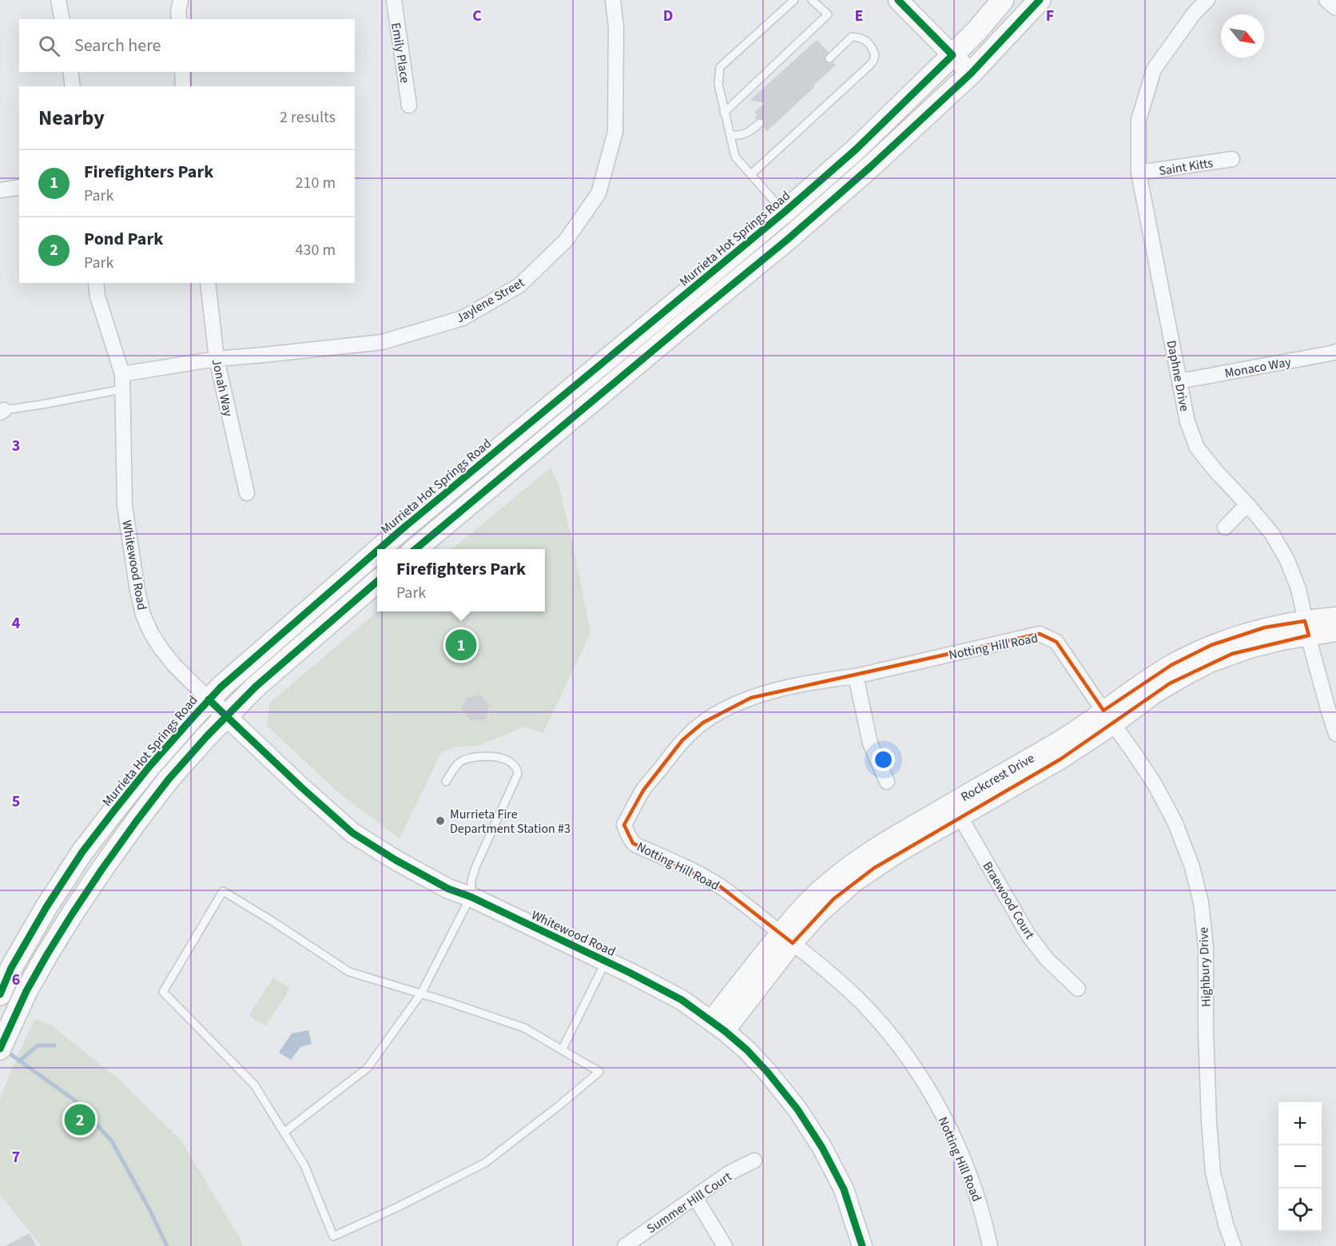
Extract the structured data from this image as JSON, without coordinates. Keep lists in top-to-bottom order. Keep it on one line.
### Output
{"streets":{"main road":["Murrieta Hot Springs Road","Whitewood Road","Rockcrest Drive"],"street":["Emily Place","Saint Kitts","Jaylene Street","Monaco Way","Daphne Drive","Jonah Way","Notting Hill Road","Braewood Court","Highbury Drive","Summer Hill Court"]},"crossings":[["Saint Kitts","Daphne Drive"],["Murrieta Hot Springs Road","Whitewood Road"],["Jaylene Street","Jonah Way"],["Jaylene Street","Whitewood Road"],["Monaco Way","Daphne Drive"],["Daphne Drive","Rockcrest Drive"],["Whitewood Road","Rockcrest Drive"],["Notting Hill Road","Rockcrest Drive"],["Notting Hill Road","Highbury Drive"],["Rockcrest Drive","Braewood Court"],["Rockcrest Drive","Highbury Drive"]],"places":["Murrieta Fire Department Station #3"],"north":"bottom right","page":{"search":"Search here","heading":["Nearby","2 results"],"list":[{"mark":"1","name":"Firefighters Park","note":"Park","value":"210 m"},{"mark":"2","name":"Pond Park","note":"Park","value":"430 m"}],"popup":["Firefighters Park","Park"],"pins":["1","2"],"map_buttons":["+","−"]},"grid":{"columns":["C","D","E","F"],"rows":["3","4","5","6","7"]}}
